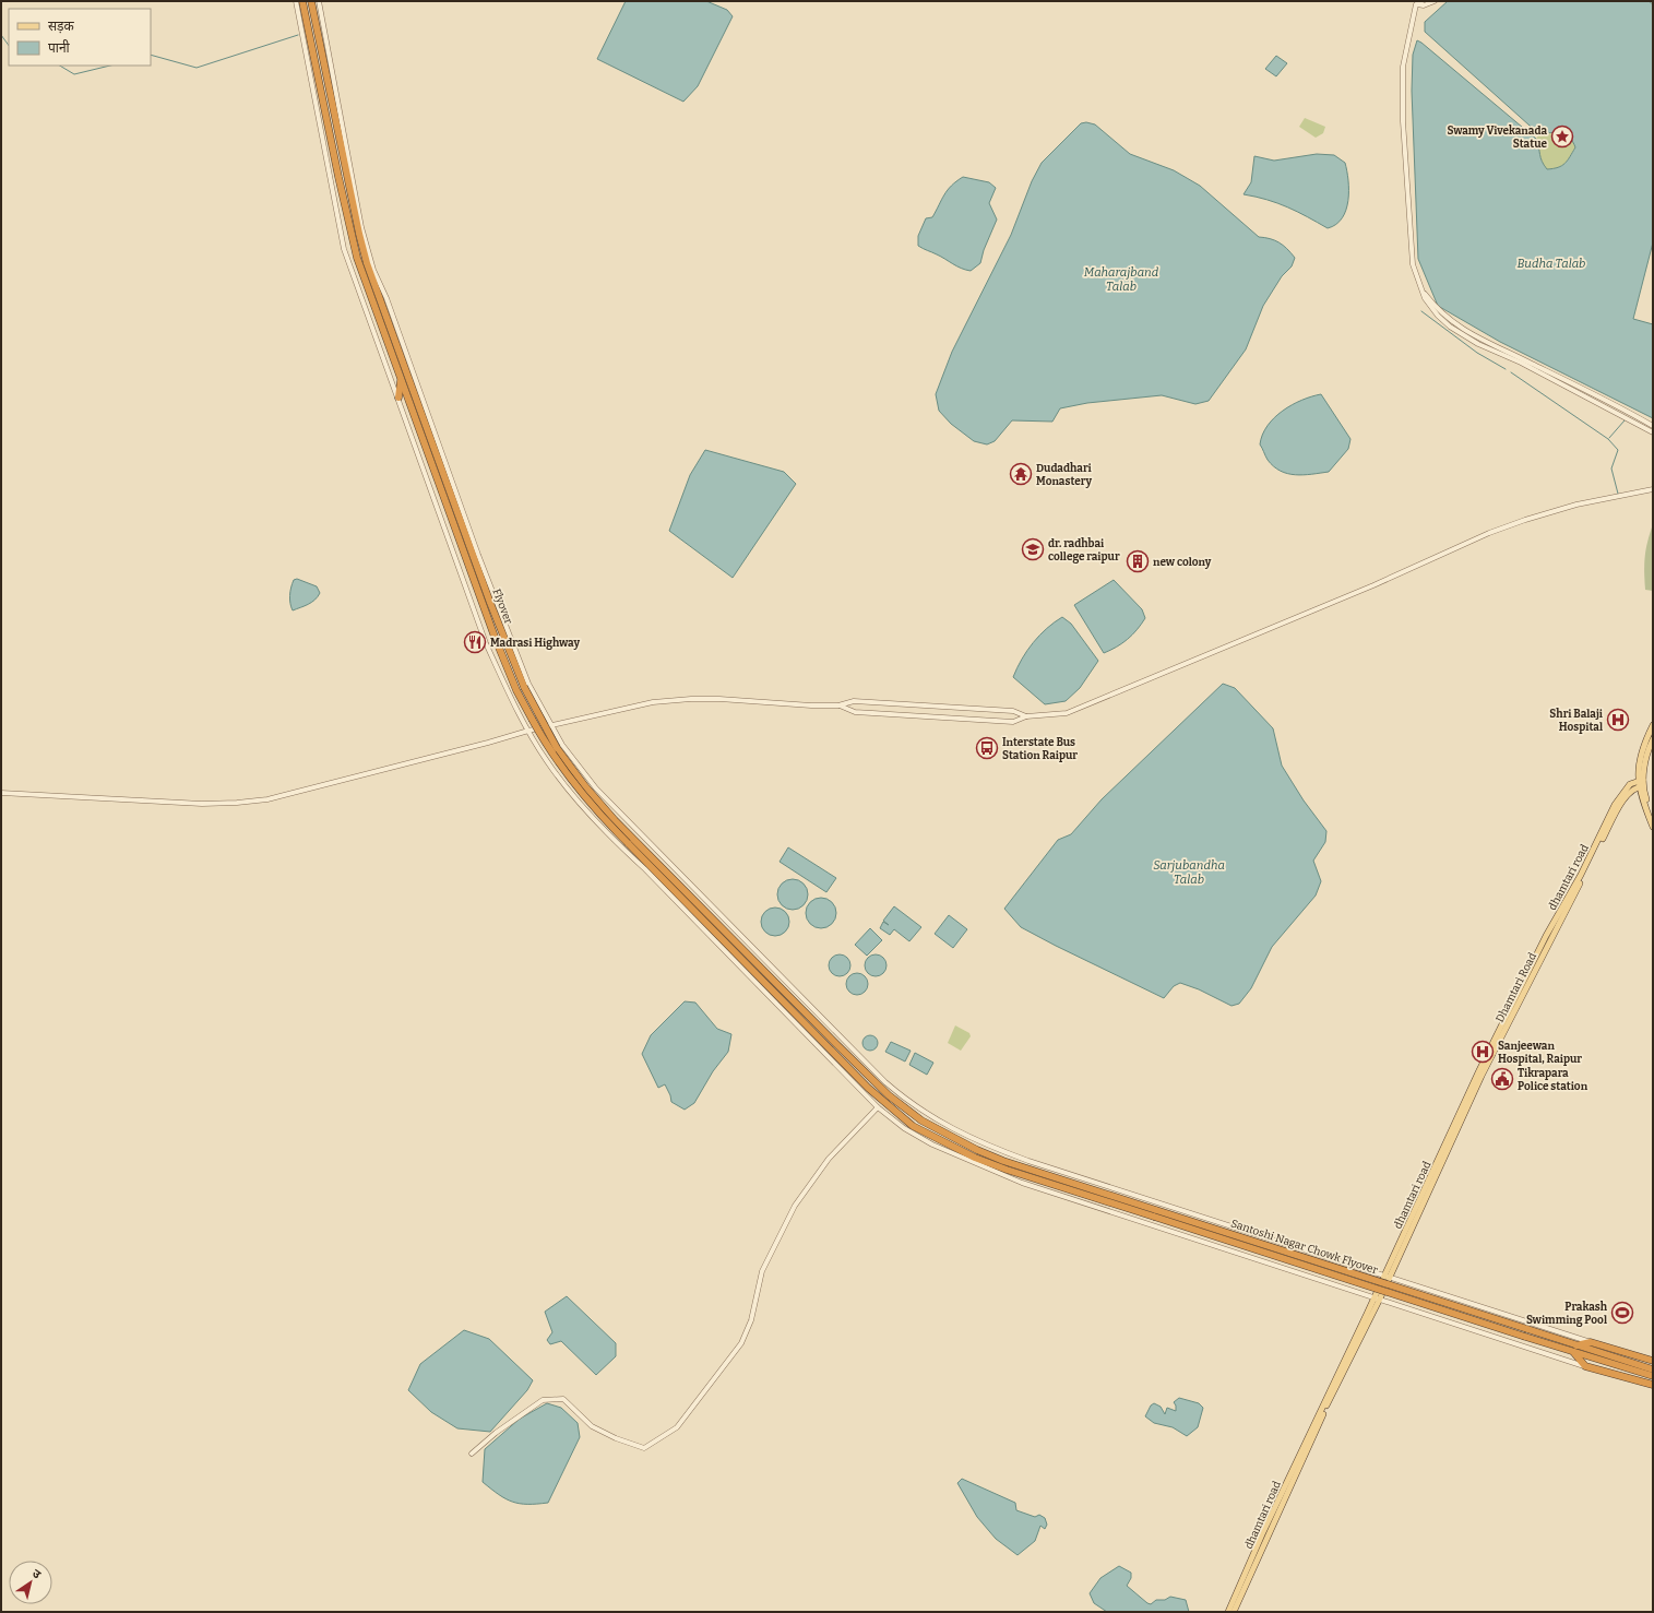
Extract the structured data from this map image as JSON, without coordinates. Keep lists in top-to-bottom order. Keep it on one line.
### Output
{"streets":{"highway":["Flyover","Santoshi Nagar Chowk Flyover"],"main road":["dhamtari road","Dhamtari Road"]},"crossings":[["Flyover","Santoshi Nagar Chowk Flyover"],["dhamtari road","Dhamtari Road"]],"water":["Budha Talab","Maharajband Talab","Sarjubandha Talab"],"places":{"place":["Swamy Vivekanada Statue"],"temple":["Dudadhari Monastery"],"school or university":["dr. radhbai college raipur"],"building":["new colony"],"restaurant":["Madrasi Highway"],"hospital":["Shri Balaji Hospital","Sanjeewan Hospital, Raipur"],"bus stop":["Interstate Bus Station Raipur"],"public building":["Tikrapara Police station"],"sports":["Prakash Swimming Pool"]},"legend":["सड़क","पानी"],"north":"top right"}
